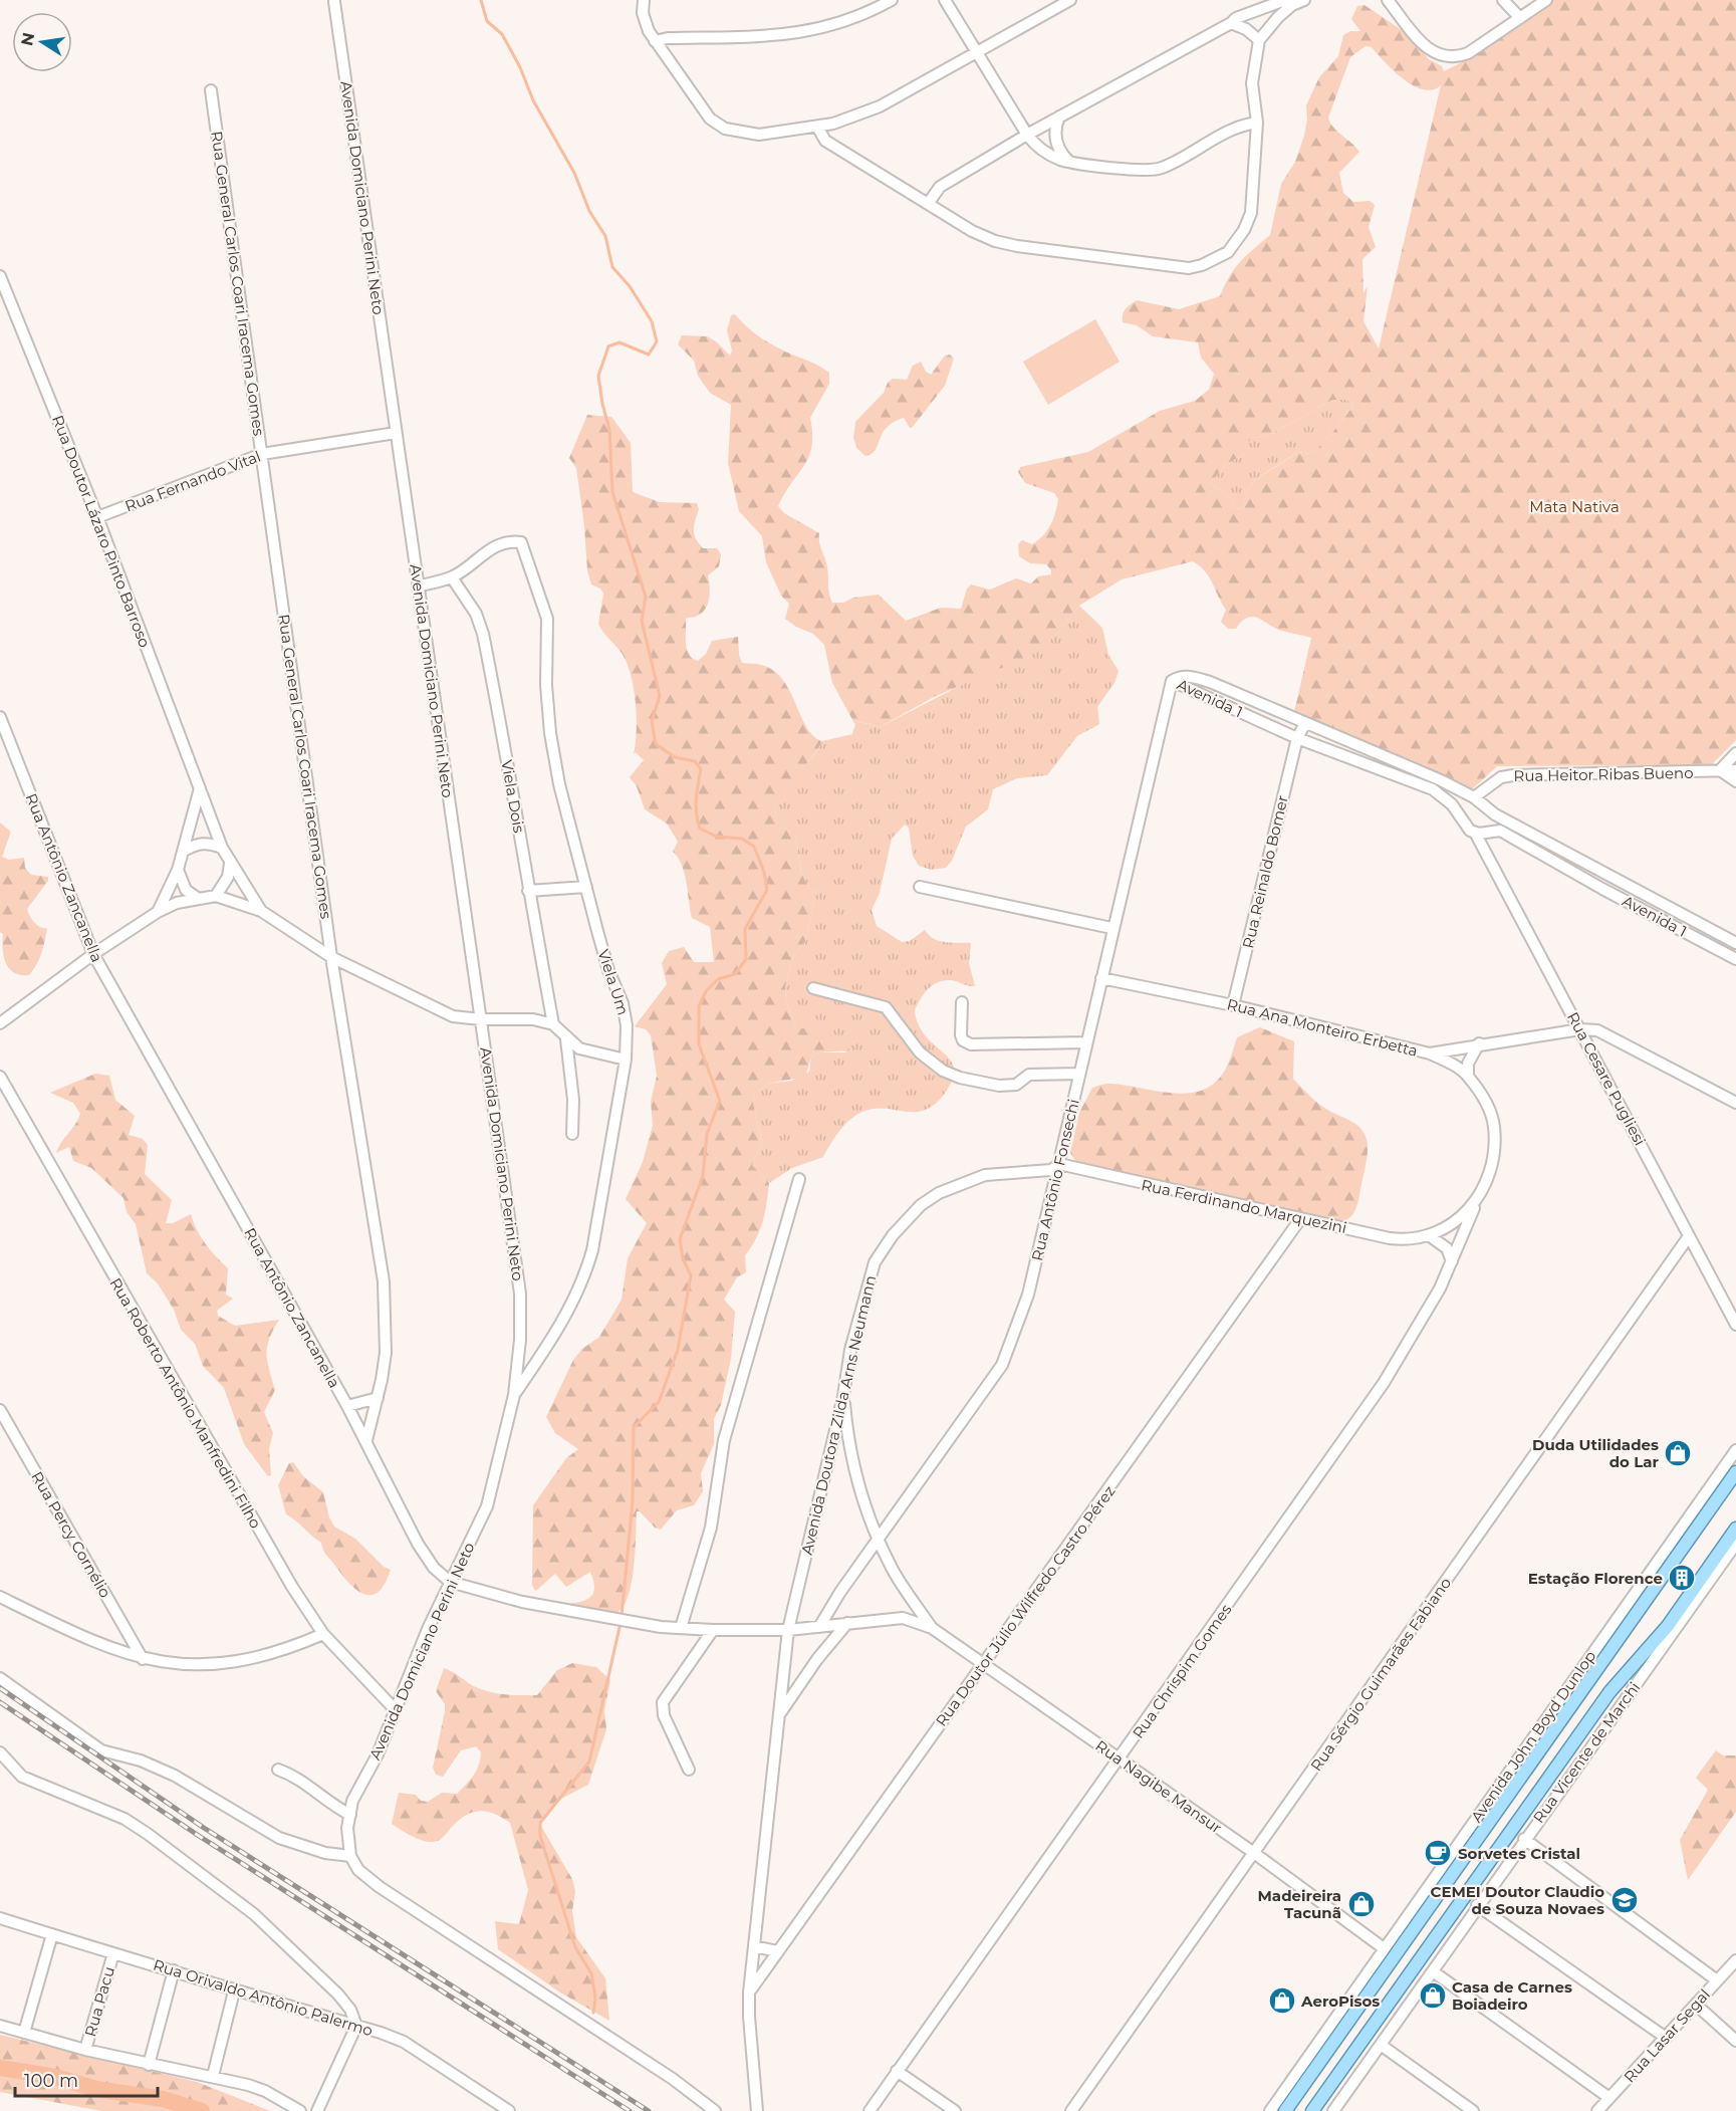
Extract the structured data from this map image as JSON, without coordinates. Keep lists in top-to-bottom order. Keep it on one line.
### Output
{"streets":{"main road":["Avenida John Boyd Dunlop"],"street":["Avenida Domiciano Perini Neto","Rua General Carlos Coari Iracema Gomes","Rua Fernando Vital","Rua Doutor Lázaro Pinto Barroso","Avenida 1","Rua Heitor Ribas Bueno","Viela Dois","Rua Reinaldo Bomer","Rua Antônio Zancanella","Viela Um","Rua Ana Monteiro Erbetta","Rua Cesare Pugliesi","Rua Antônio Fonsechi","Rua Ferdinando Marquezini","Rua Roberto Antônio Manfredini Filho","Avenida Doutora Zilda Arns Neumann","Rua Percy Cornélio","Rua Doutor Júlio Wilfredo Castro Pérez","Rua Chrispim Gomes","Rua Sérgio Guimarães Fabiano","Rua Vicente de Marchi","Rua Nagibe Mansur","Rua Orivaldo Antônio Palermo","Rua Pacu","Rua Lasar Segal"]},"crossings":[["Avenida Domiciano Perini Neto","Rua Fernando Vital"],["Avenida Domiciano Perini Neto","Rua Doutor Lázaro Pinto Barroso"],["Avenida Domiciano Perini Neto","Rua Antônio Zancanella"],["Avenida Domiciano Perini Neto","Viela Um"],["Avenida Domiciano Perini Neto","Rua Roberto Antônio Manfredini Filho"],["Rua General Carlos Coari Iracema Gomes","Rua Fernando Vital"],["Rua General Carlos Coari Iracema Gomes","Rua Doutor Lázaro Pinto Barroso"],["Rua General Carlos Coari Iracema Gomes","Rua Antônio Zancanella"],["Rua Fernando Vital","Rua Doutor Lázaro Pinto Barroso"],["Rua Doutor Lázaro Pinto Barroso","Viela Dois"],["Rua Doutor Lázaro Pinto Barroso","Rua Antônio Zancanella"],["Avenida 1","Rua Heitor Ribas Bueno"],["Avenida 1","Rua Reinaldo Bomer"],["Avenida 1","Rua Cesare Pugliesi"],["Avenida 1","Rua Antônio Fonsechi"],["Viela Dois","Viela Um"],["Rua Reinaldo Bomer","Rua Ana Monteiro Erbetta"],["Rua Ana Monteiro Erbetta","Rua Cesare Pugliesi"],["Rua Ana Monteiro Erbetta","Rua Antônio Fonsechi"],["Rua Ana Monteiro Erbetta","Rua Chrispim Gomes"],["Rua Cesare Pugliesi","Rua Sérgio Guimarães Fabiano"],["Rua Antônio Fonsechi","Rua Ferdinando Marquezini"],["Rua Antônio Fonsechi","Avenida Doutora Zilda Arns Neumann"],["Rua Antônio Fonsechi","Rua Nagibe Mansur"],["Rua Ferdinando Marquezini","Avenida Doutora Zilda Arns Neumann"],["Rua Ferdinando Marquezini","Rua Doutor Júlio Wilfredo Castro Pérez"],["Rua Ferdinando Marquezini","Rua Chrispim Gomes"],["Avenida Doutora Zilda Arns Neumann","Rua Doutor Júlio Wilfredo Castro Pérez"],["Avenida Doutora Zilda Arns Neumann","Rua Nagibe Mansur"],["Rua Doutor Júlio Wilfredo Castro Pérez","Rua Nagibe Mansur"],["Rua Chrispim Gomes","Rua Nagibe Mansur"],["Rua Sérgio Guimarães Fabiano","Rua Nagibe Mansur"],["Avenida John Boyd Dunlop","Rua Nagibe Mansur"],["Rua Orivaldo Antônio Palermo","Rua Pacu"]],"parks":["Mata Nativa"],"places":{"shop":["Duda Utilidades do Lar","Madeireira Tacunã","Casa de Carnes Boiadeiro","AeroPisos"],"building":["Estação Florence"],"cafe":["Sorvetes Cristal"],"school or university":["CEMEI Doutor Claudio de Souza Novaes"]},"scale_bar":"100 m","north":"left"}
